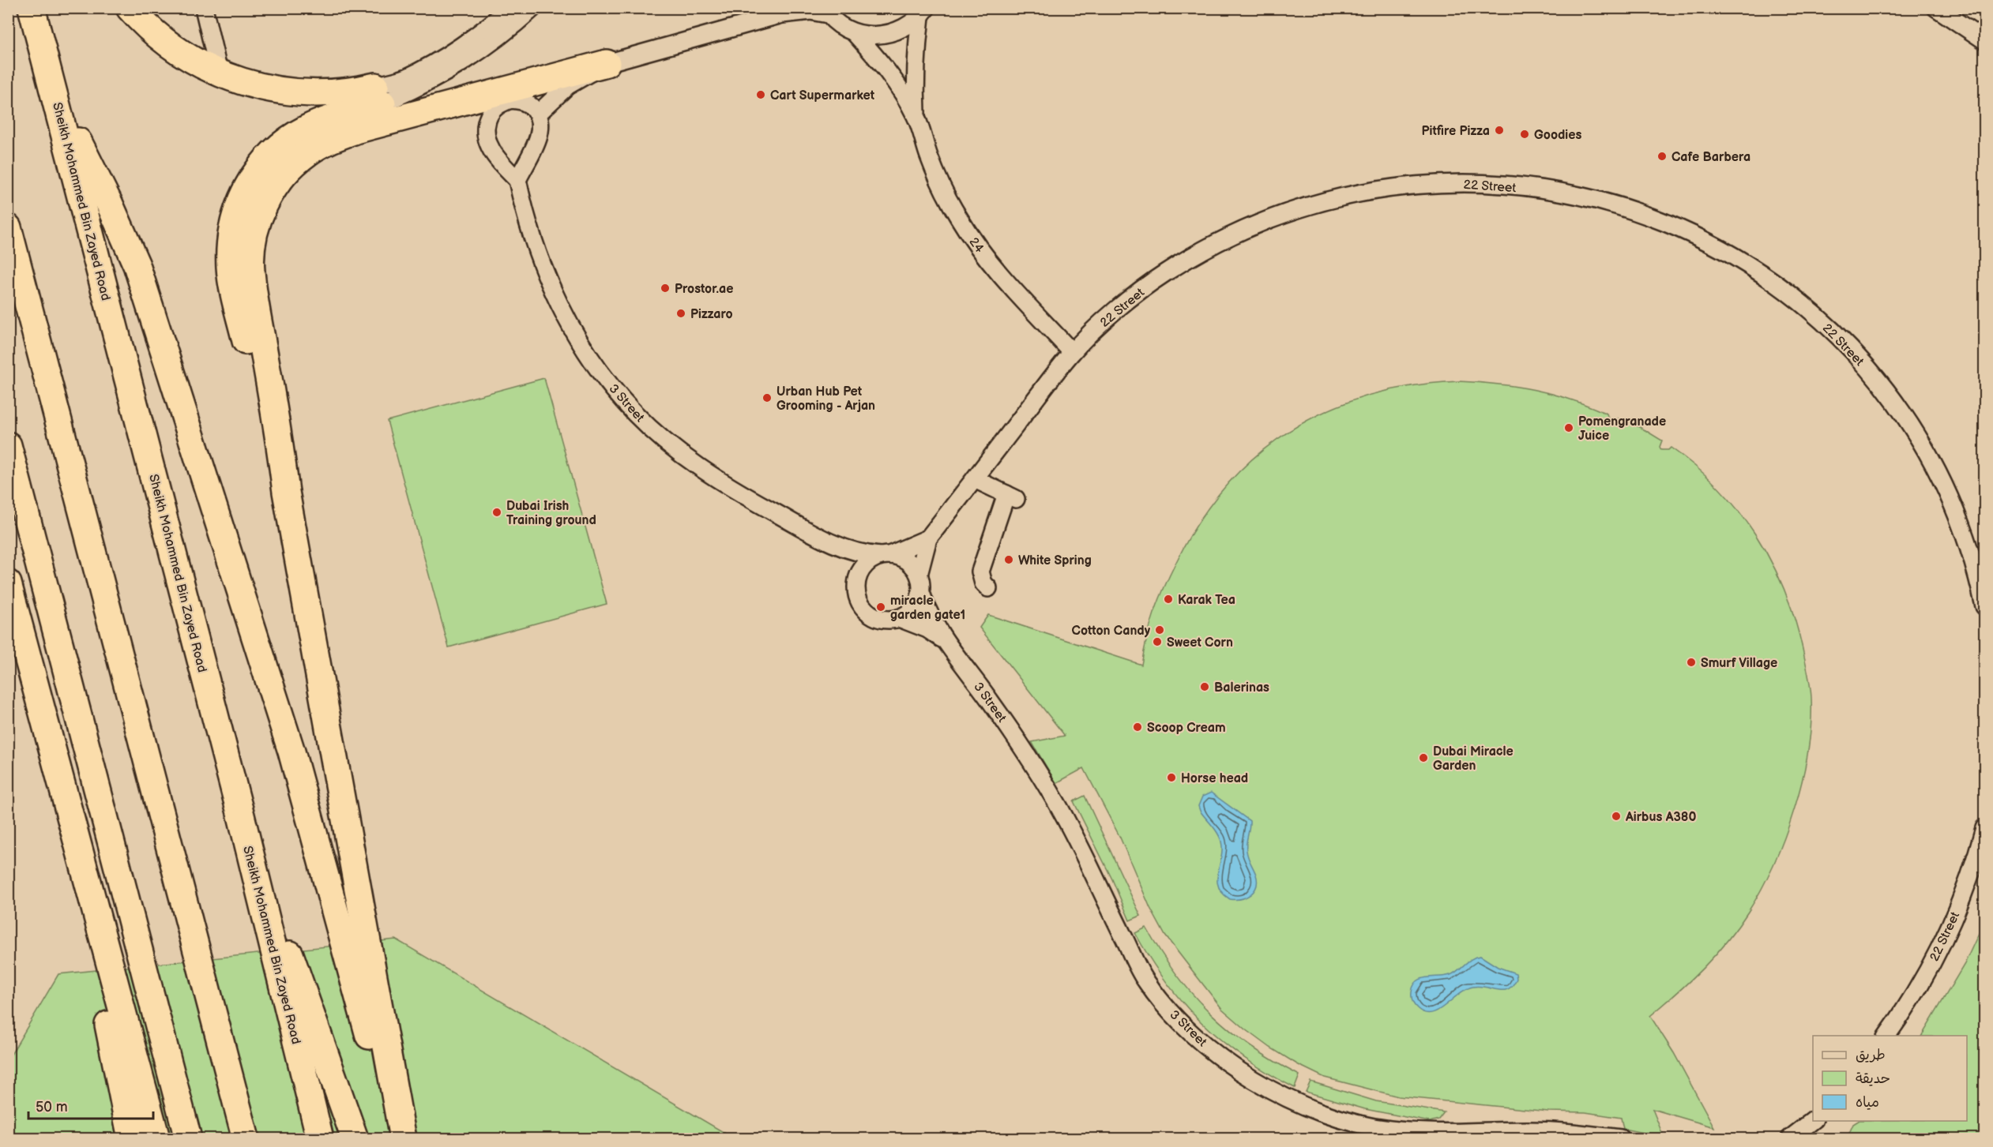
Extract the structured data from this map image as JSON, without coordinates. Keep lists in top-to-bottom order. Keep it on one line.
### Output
{"streets":{"highway":["Sheikh Mohammed Bin Zayed Road"],"street":["22 Street","24","3 Street"]},"crossings":[["22 Street","24"],["22 Street","3 Street"]],"places":["Cart Supermarket","Pitfire Pizza","Goodies","Cafe Barbera","Prostor.ae","Pizzaro","Urban Hub Pet Grooming - Arjan","Pomengranade Juice","Dubai Irish Training ground","White Spring","Karak Tea","miracle garden gate1","Cotton Candy","Sweet Corn","Smurf Village","Balerinas","Scoop Cream","Dubai Miracle Garden","Horse head","Airbus A380"],"legend":["طريق","حديقة","مياه"],"scale_bar":"50 m"}
